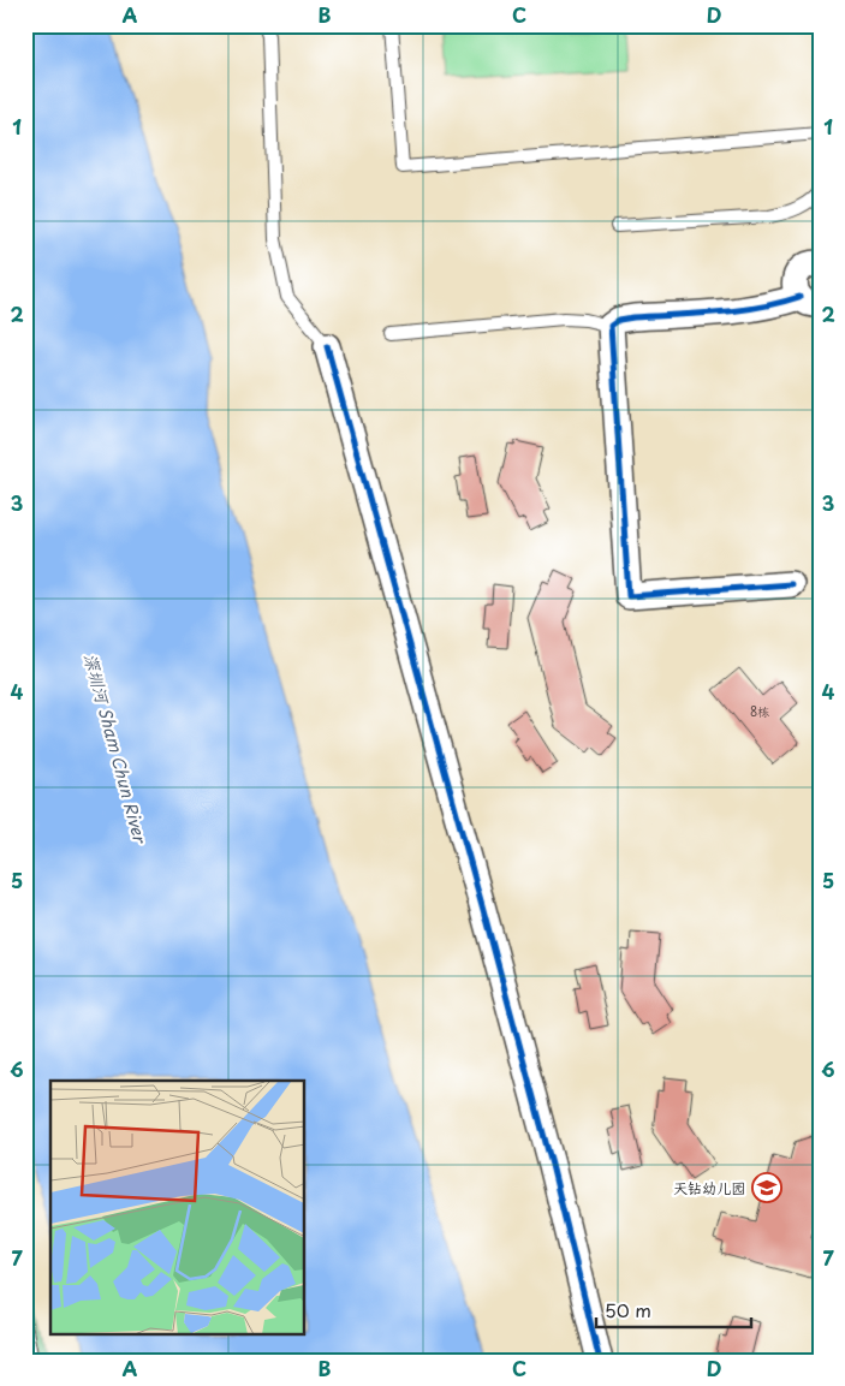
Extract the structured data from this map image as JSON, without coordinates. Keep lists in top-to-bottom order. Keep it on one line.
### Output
{"water":["深圳河 Sham Chun River"],"places":{"school or university":["天钻幼儿园"]},"house_numbers":["8栋"],"scale_bar":"50 m","grid":{"columns":["A","B","C","D"],"rows":["1","2","3","4","5","6","7"]}}
